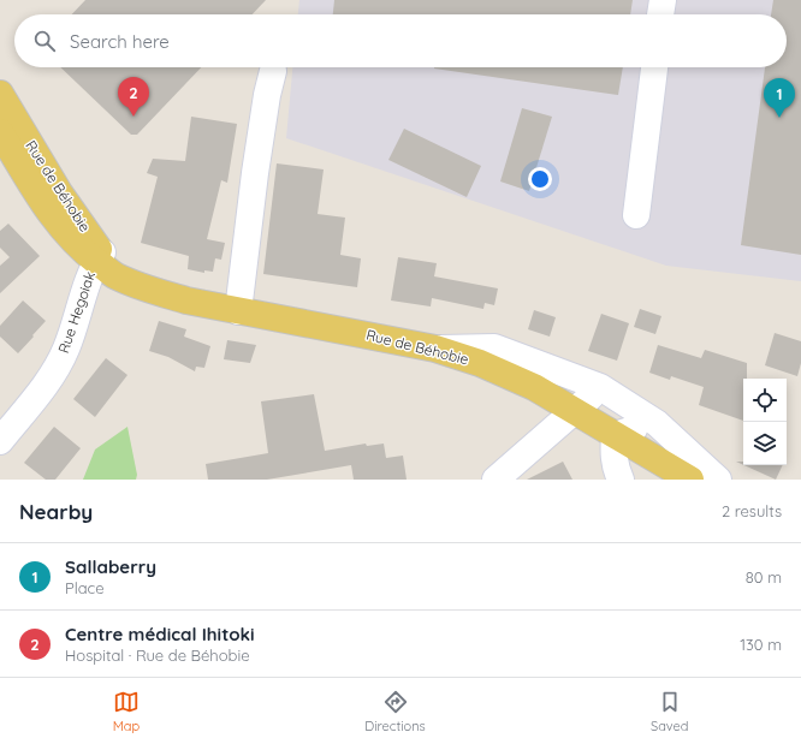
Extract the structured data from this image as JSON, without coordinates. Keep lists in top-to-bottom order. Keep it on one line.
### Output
{"streets":{"main road":["Rue de Béhobie"],"street":["Rue Hegoiak"]},"crossings":[["Rue de Béhobie","Rue Hegoiak"]],"page":{"search":"Search here","pins":["2","1"],"heading":["Nearby","2 results"],"list":[{"mark":"1","name":"Sallaberry","note":"Place","value":"80 m"},{"mark":"2","name":"Centre médical Ihitoki","note":"Hospital · Rue de Béhobie","value":"130 m"}],"nav":["Map","Directions","Saved"]}}
